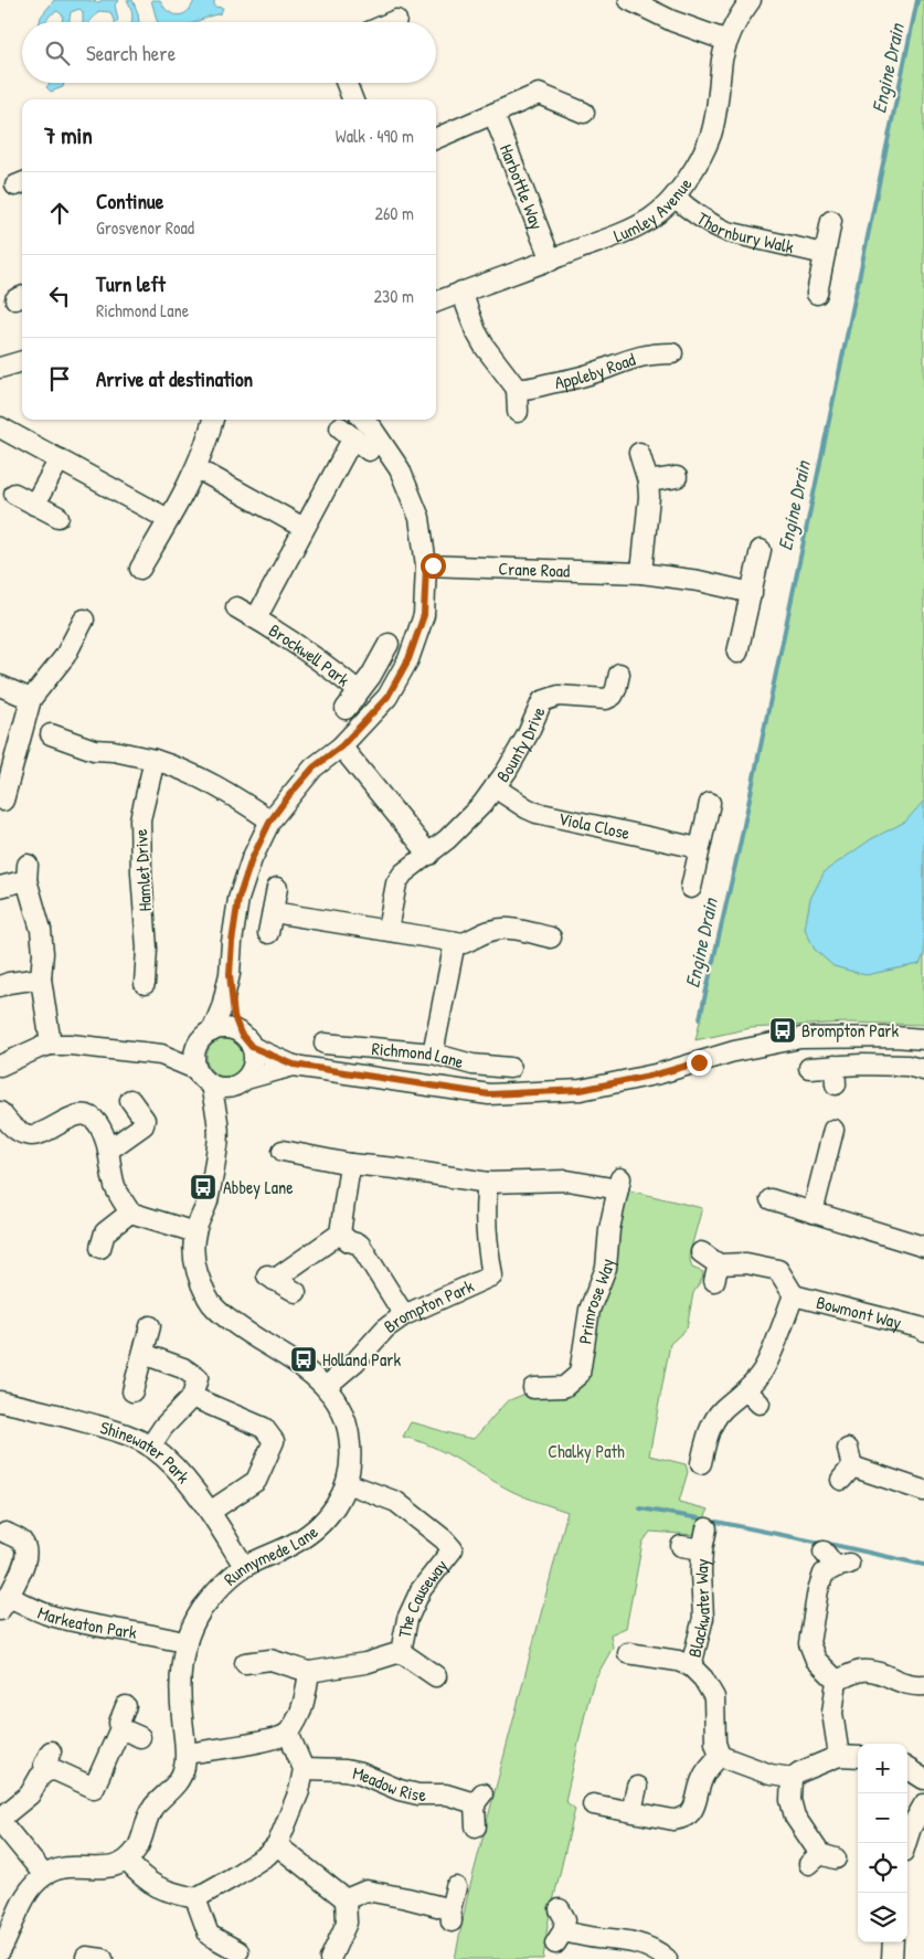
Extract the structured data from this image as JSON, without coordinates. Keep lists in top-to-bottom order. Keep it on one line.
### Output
{"streets":{"street":["Harbottle Way","Lumley Avenue","Thornbury Walk","Appleby Road","Crane Road","Brockwell Park","Bounty Drive","Viola Close","Hamlet Drive","Richmond Lane","Primrose Way","Brompton Park","Bowmont Way","Shinewater Park","Runnymede Lane","The Causeway","Blackwater Way","Markeaton Park","Meadow Rise"]},"crossings":[["Harbottle Way","Lumley Avenue"],["Lumley Avenue","Thornbury Walk"],["Bounty Drive","Viola Close"],["Richmond Lane","Runnymede Lane"],["Primrose Way","Brompton Park"],["Brompton Park","Runnymede Lane"],["Shinewater Park","Runnymede Lane"],["Runnymede Lane","The Causeway"],["Runnymede Lane","Markeaton Park"]],"water":["Engine Drain"],"parks":["Chalky Path"],"places":{"bus stop":["Brompton Park","Abbey Lane","Holland Park"]},"page":{"search":"Search here","heading":["7 min","Walk · 490 m"],"list":[["Continue","Grosvenor Road","260 m"],["Turn left","Richmond Lane","230 m"],"Arrive at destination"],"map_buttons":["+","−"]}}
